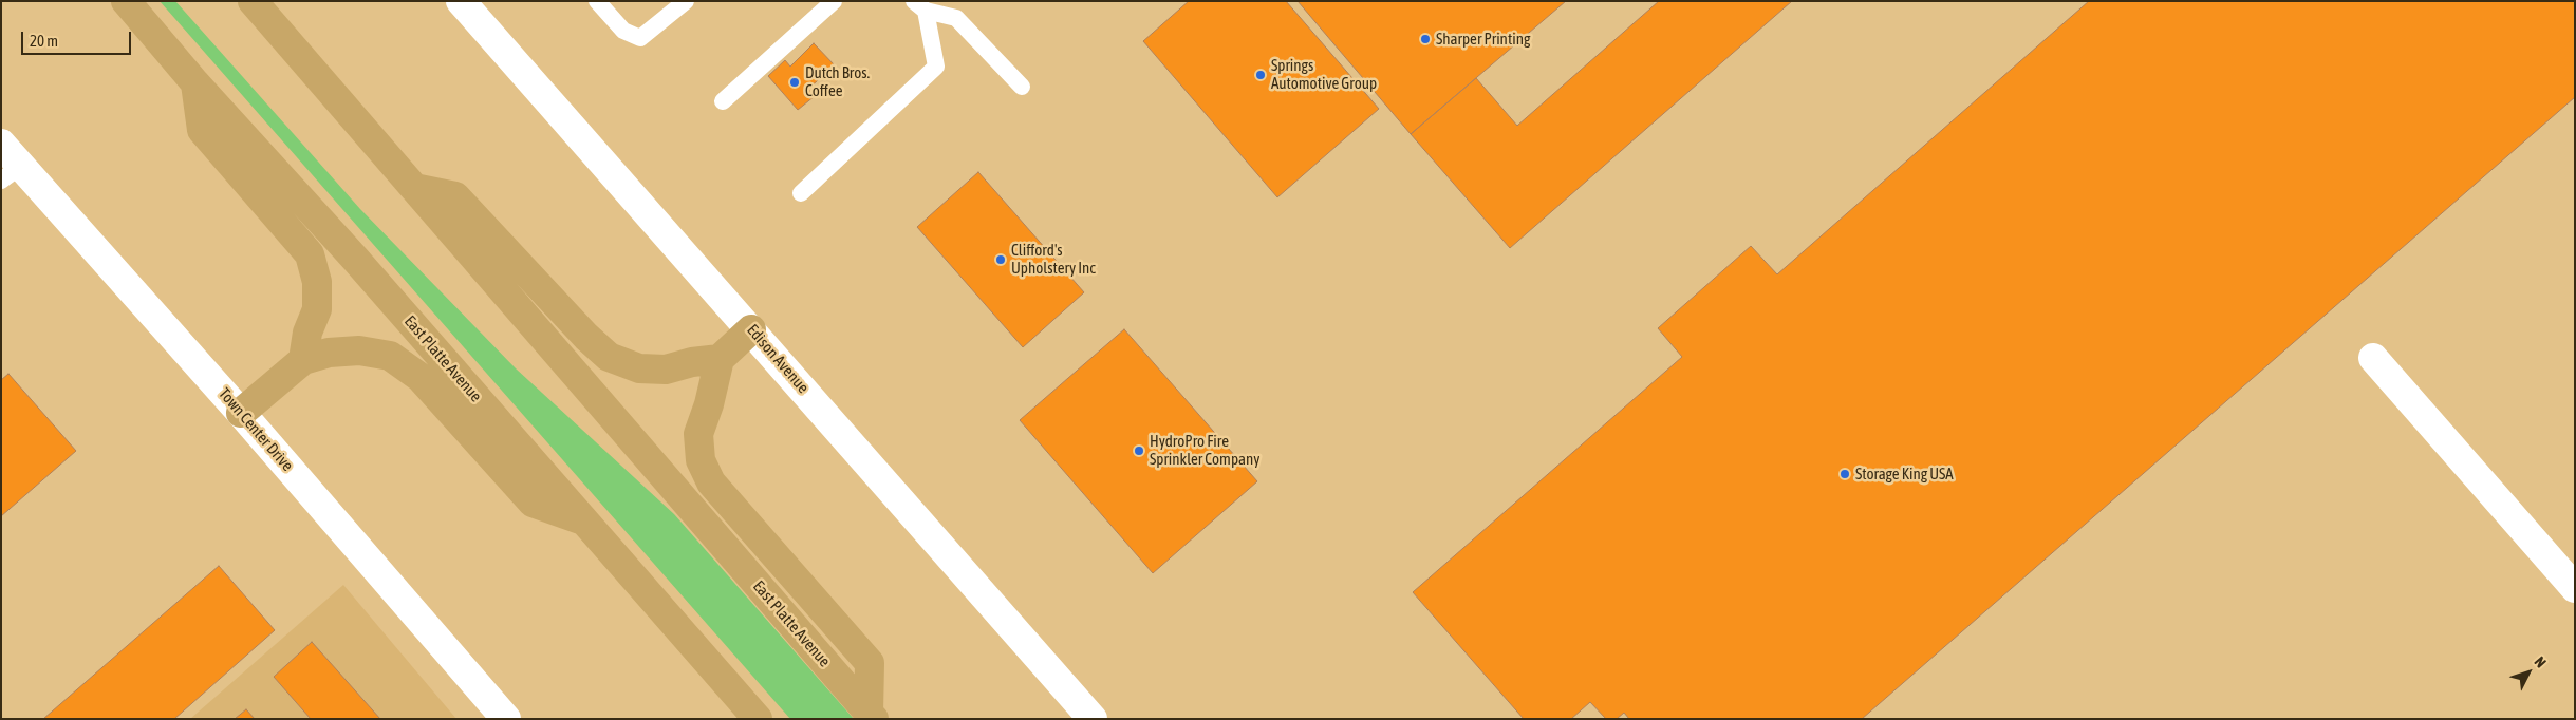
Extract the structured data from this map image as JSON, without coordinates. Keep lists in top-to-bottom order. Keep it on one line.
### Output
{"streets":{"highway":["East Platte Avenue"],"street":["Edison Avenue","Town Center Drive"]},"places":["Sharper Printing","Springs Automotive Group","Dutch Bros. Coffee","Clifford's Upholstery Inc","HydroPro Fire Sprinkler Company","Storage King USA"],"scale_bar":"20 m","north":"top right"}
